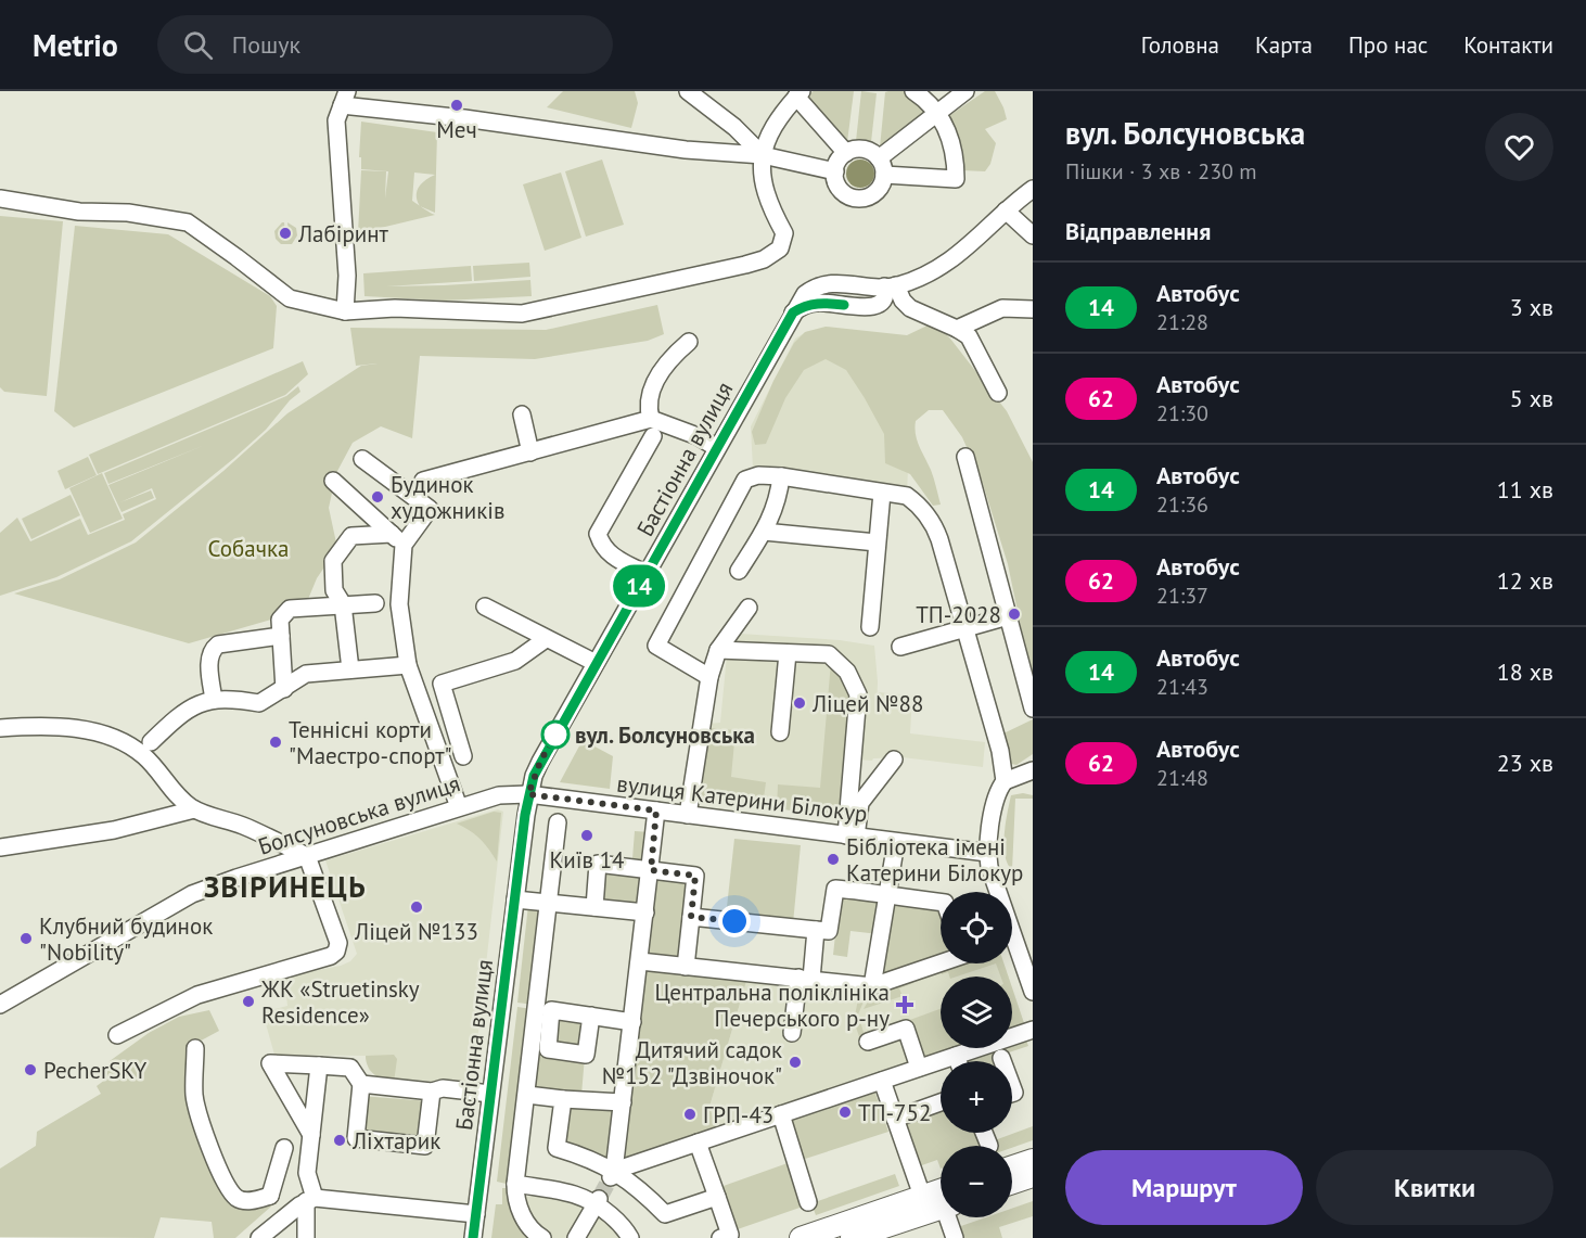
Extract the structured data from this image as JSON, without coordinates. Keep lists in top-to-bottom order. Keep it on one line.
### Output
{"streets":{"street":["Бастіонна вулиця","вулиця Катерини Білокур","Болсуновська вулиця"]},"crossings":[["Бастіонна вулиця","вулиця Катерини Білокур"],["Бастіонна вулиця","Болсуновська вулиця"],["вулиця Катерини Білокур","Болсуновська вулиця"]],"districts":["ЗВІРИНЕЦЬ"],"parks":["Собачка"],"places":{"other":["Меч","Лабіринт","Будинок художників","ТП-2028","Ліцей №88","вул. Болсуновська","Теннісні корти \"Маестро-спорт\"","Київ 14","Бібліотека імені Катерини Білокур","Ліцей №133","Клубний будинок \"Nobility\"","ЖК «Struetinsky Residence»","Дитячий садок №152 \"Дзвіночок\"","PecherSKY","ТП-752","ГРП-43","Ліхтарик"],"health":["Центральна поліклініка Печерського р-ну"]},"lines":["bus line 14"],"page":{"header":"Metrio","search":"Пошук","nav":["Головна","Карта","Про нас","Контакти"],"on_map":"14","heading":[["вул. Болсуновська","Пішки · 3 хв · 230 m"],"Відправлення"],"list":[{"mark":"14","name":"Автобус","note":"21:28","value":"3 хв"},{"mark":"62","name":"Автобус","note":"21:30","value":"5 хв"},{"mark":"14","name":"Автобус","note":"21:36","value":"11 хв"},{"mark":"62","name":"Автобус","note":"21:37","value":"12 хв"},{"mark":"14","name":"Автобус","note":"21:43","value":"18 хв"},{"mark":"62","name":"Автобус","note":"21:48","value":"23 хв"}],"map_buttons":["+","−"],"buttons":["Маршрут","Квитки"]}}
